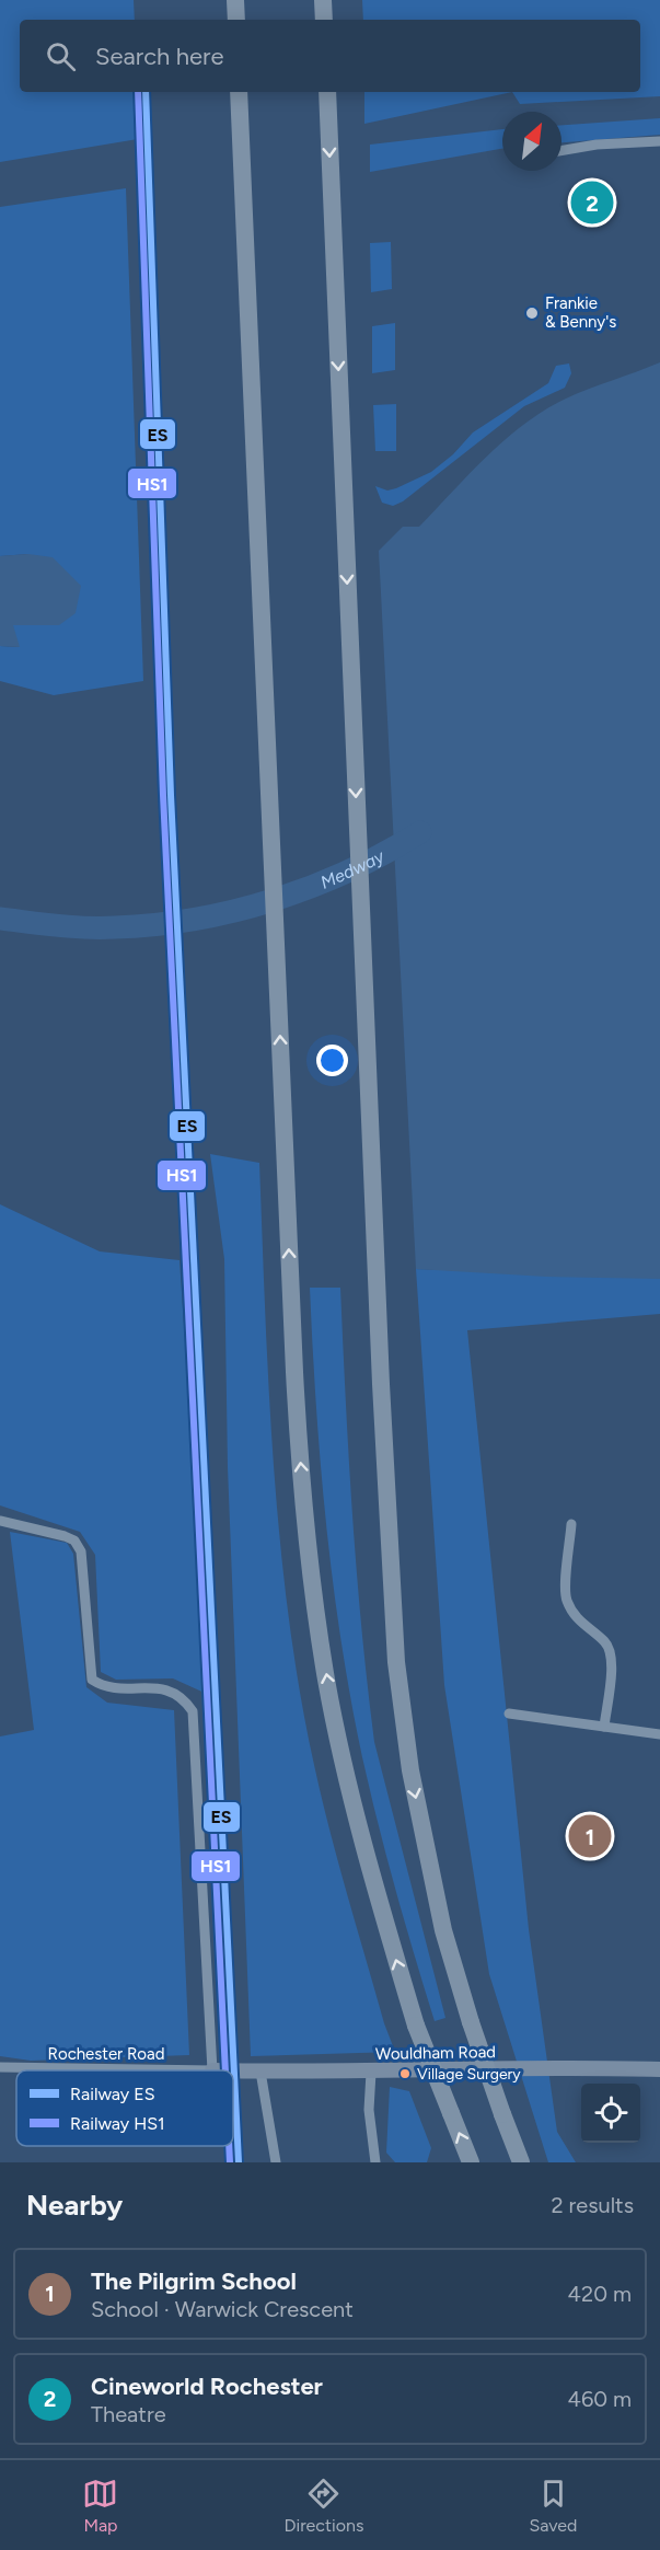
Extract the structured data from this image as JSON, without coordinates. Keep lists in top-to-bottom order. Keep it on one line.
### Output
{"streets":{"street":["Wouldham Road","Rochester Road"]},"water":["Medway"],"places":["Frankie & Benny's","Village Surgery"],"lines":["rail line ES","rail line HS1"],"legend":["Railway ES","Railway HS1"],"north":"top right","page":{"search":"Search here","pins":["2","1"],"heading":["Nearby","2 results"],"list":[{"mark":"1","name":"The Pilgrim School","note":"School · Warwick Crescent","value":"420 m"},{"mark":"2","name":"Cineworld Rochester","note":"Theatre","value":"460 m"}],"nav":["Map","Directions","Saved"]}}
